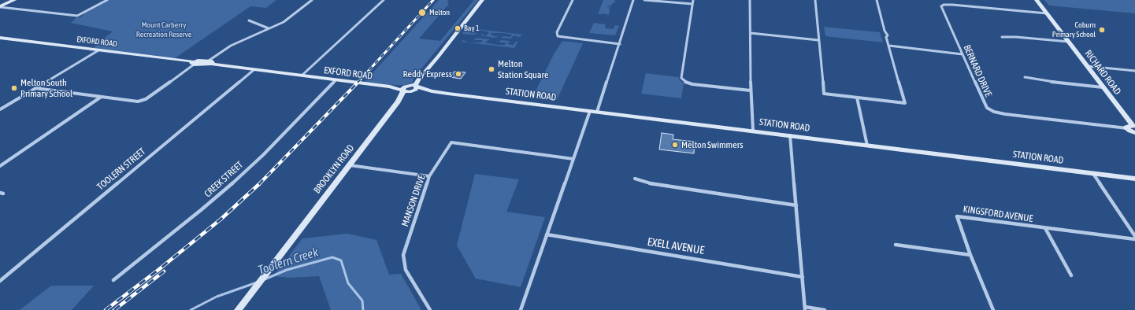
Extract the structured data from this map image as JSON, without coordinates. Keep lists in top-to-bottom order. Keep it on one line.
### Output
{"streets":{"street":["EXFORD ROAD","BERNARD DRIVE","RICHARD ROAD","STATION ROAD","TOOLERN STREET","BROOKLYN ROAD","CREEK STREET","MANSON DRIVE","KINGSFORD AVENUE","EXELL AVENUE"]},"crossings":[["EXFORD ROAD","STATION ROAD"],["EXFORD ROAD","TOOLERN STREET"],["EXFORD ROAD","BROOKLYN ROAD"],["EXFORD ROAD","CREEK STREET"],["BERNARD DRIVE","RICHARD ROAD"],["STATION ROAD","BROOKLYN ROAD"]],"water":["Toolern Creek"],"parks":["Mount Carberry Recreation Reserve"],"places":["Melton","Bay 1","Coburn Primary School","Melton Station Square","Reddy Express","Melton South Primary School","Melton Swimmers"]}
